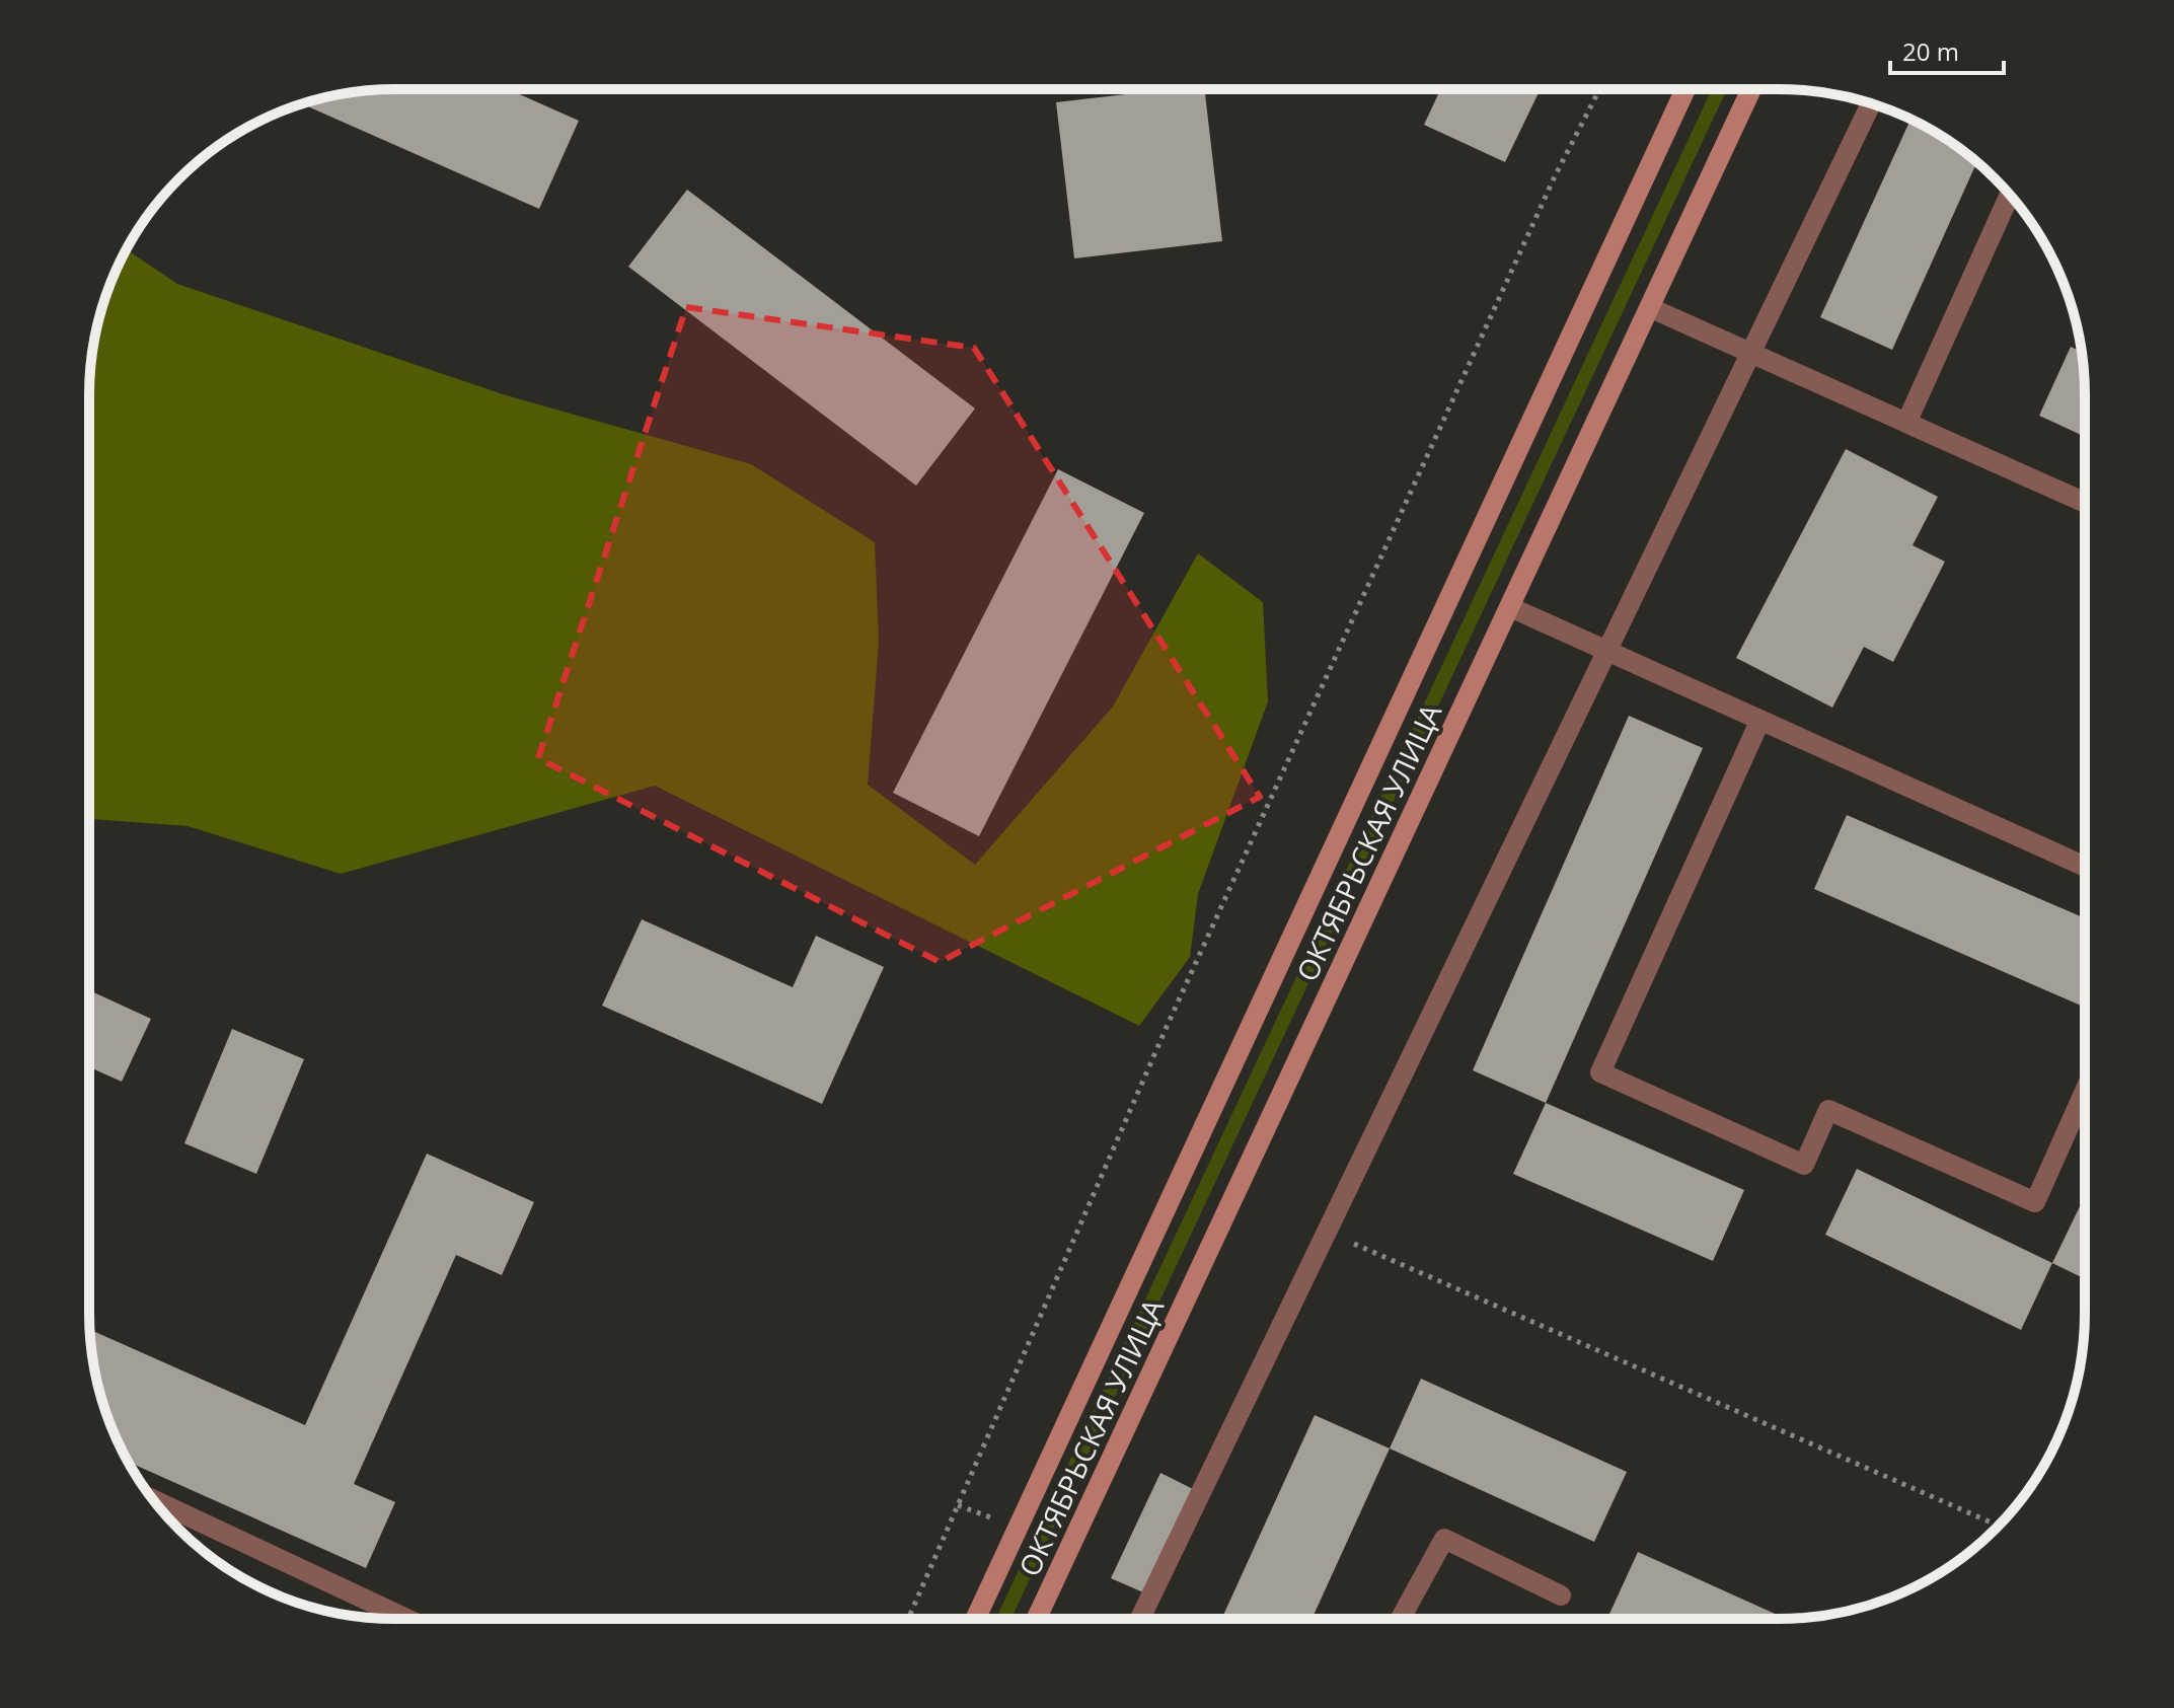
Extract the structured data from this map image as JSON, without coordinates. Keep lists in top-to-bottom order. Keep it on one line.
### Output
{"streets":{"main road":["ОКТЯБРЬСКАЯ УЛИЦА"]},"scale_bar":"20 m"}
